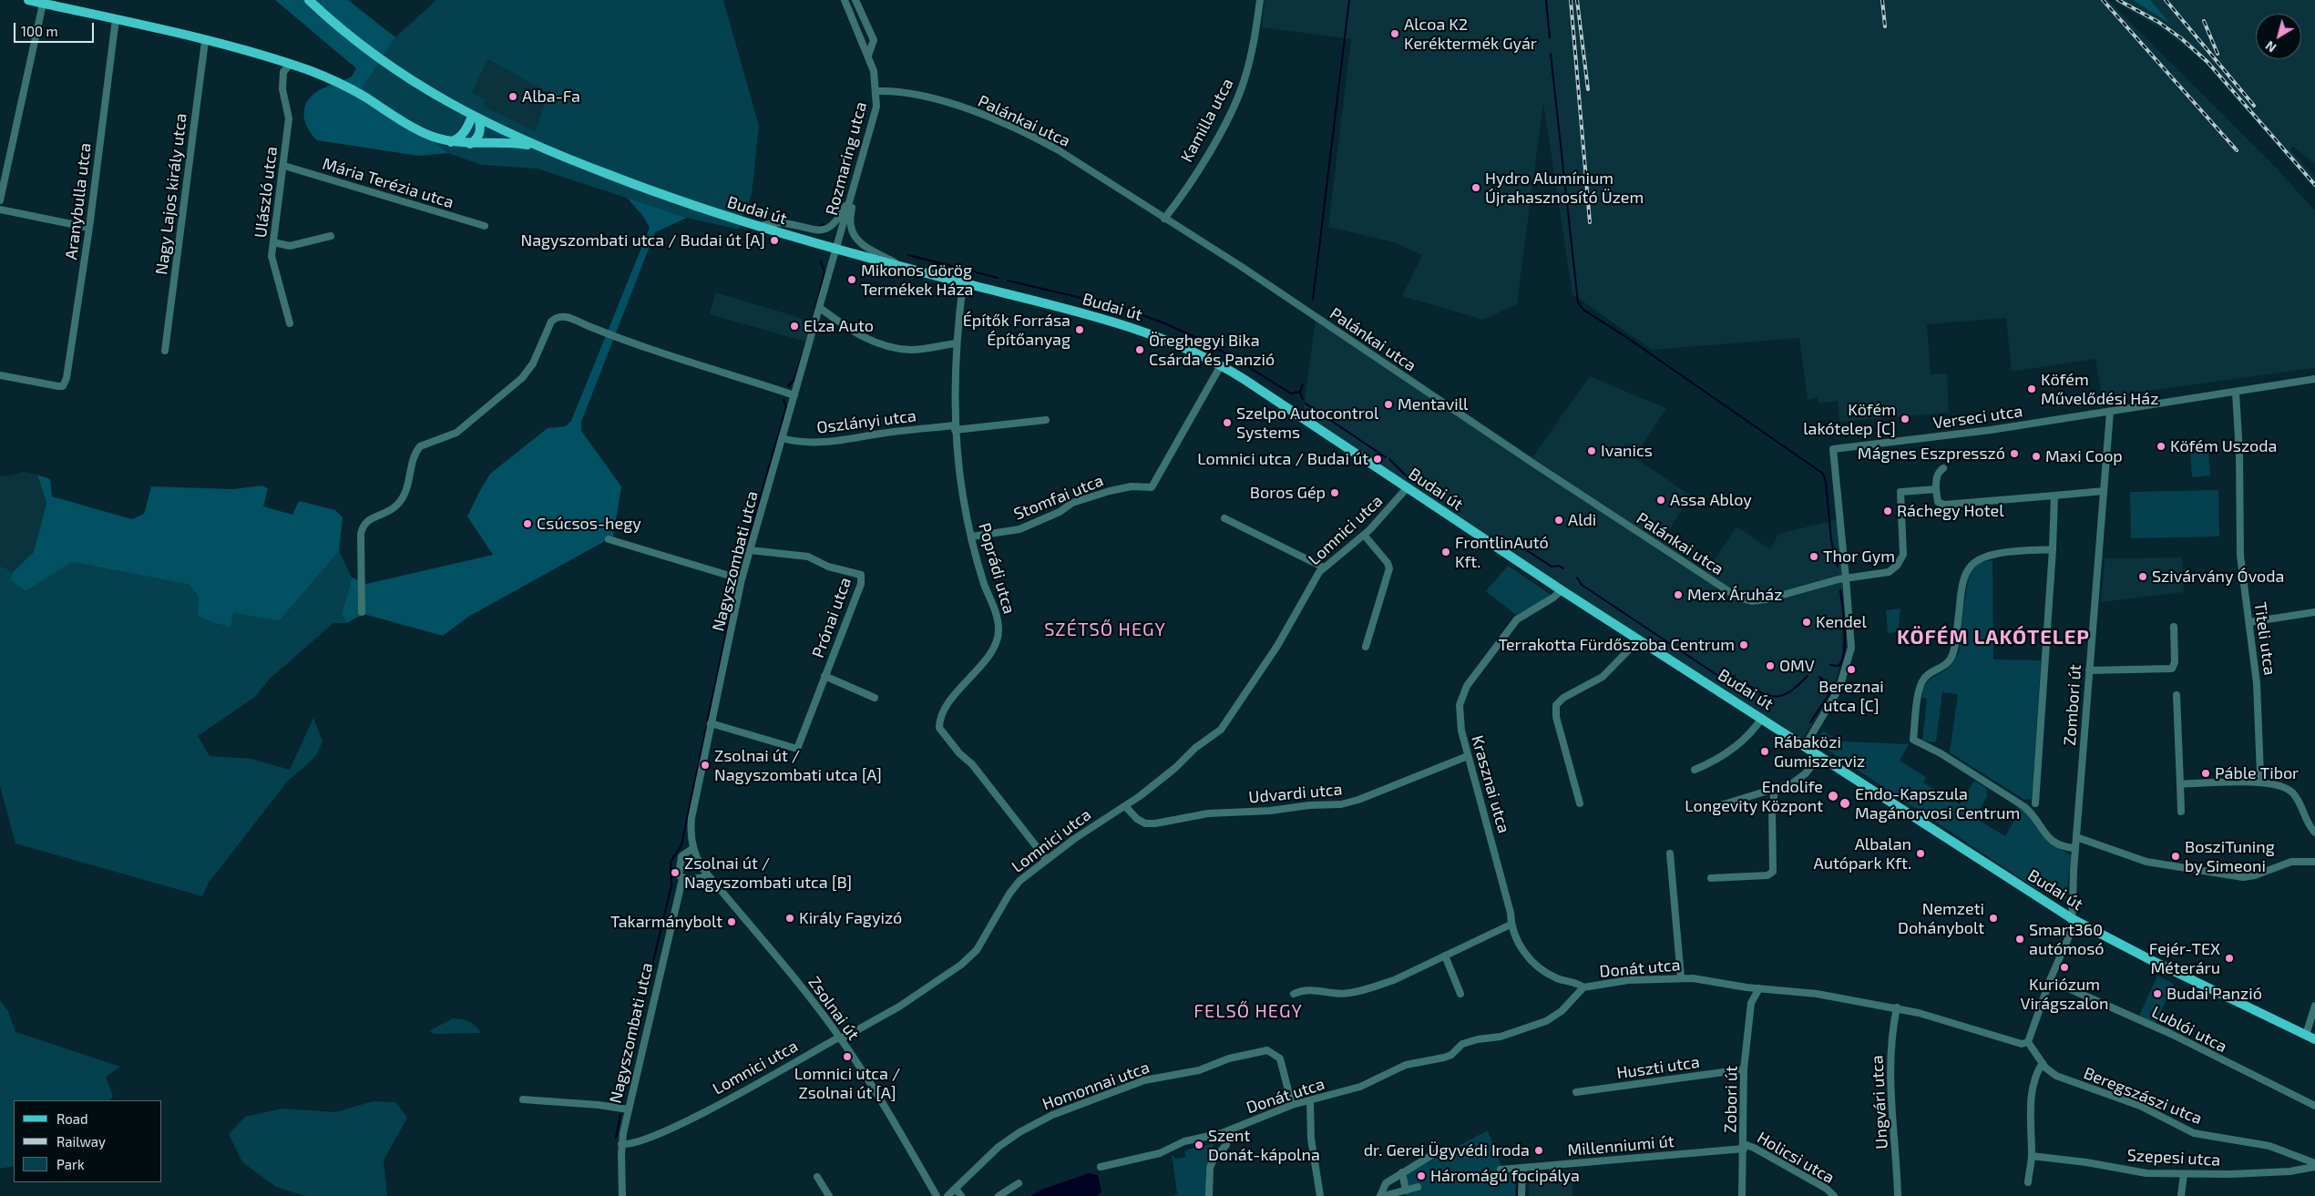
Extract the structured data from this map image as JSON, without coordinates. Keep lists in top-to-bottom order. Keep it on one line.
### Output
{"streets":{"main road":["Budai út"],"street":["Kamilla utca","Palánkai utca","Rozmaring utca","Mária Terézia utca","Ulászló utca","Nagy Lajos király utca","Aranybulla utca","Verseci utca","Oszlányi utca","Stomfai utca","Lomnici utca","Nagyszombati utca","Poprádi utca","Prónai utca","Titeli utca","Zombori út","Krasznai utca","Udvardi utca","Donát utca","Zsolnai út","Lublói utca","Huszti utca","Homonnai utca","Beregszászi utca","Zobori út","Ungvári utca","Millenniumi út","Holicsi utca","Szepesi utca"]},"crossings":[["Kamilla utca","Palánkai utca"],["Palánkai utca","Rozmaring utca"],["Palánkai utca","Verseci utca"],["Rozmaring utca","Budai út"],["Rozmaring utca","Nagyszombati utca"],["Mária Terézia utca","Ulászló utca"],["Budai út","Stomfai utca"],["Budai út","Lomnici utca"],["Budai út","Nagyszombati utca"],["Budai út","Poprádi utca"],["Budai út","Zombori út"],["Budai út","Krasznai utca"],["Verseci utca","Titeli utca"],["Verseci utca","Zombori út"],["Oszlányi utca","Nagyszombati utca"],["Oszlányi utca","Poprádi utca"],["Stomfai utca","Poprádi utca"],["Lomnici utca","Nagyszombati utca"],["Lomnici utca","Poprádi utca"],["Lomnici utca","Udvardi utca"],["Lomnici utca","Zsolnai út"],["Nagyszombati utca","Prónai utca"],["Nagyszombati utca","Zsolnai út"],["Krasznai utca","Udvardi utca"],["Krasznai utca","Donát utca"],["Donát utca","Homonnai utca"],["Donát utca","Beregszászi utca"],["Donát utca","Zobori út"],["Donát utca","Ungvári utca"],["Huszti utca","Zobori út"],["Zobori út","Millenniumi út"],["Zobori út","Holicsi utca"],["Millenniumi út","Holicsi utca"]],"districts":["SZÉTSŐ HEGY","KÖFÉM LAKÓTELEP","FELSŐ HEGY"],"places":["Alcoa K2 Keréktermék Gyár","Alba-Fa","Hydro Alumínium Újrahasznosító Üzem","Nagyszombati utca / Budai út [A]","Mikonos Görög Termékek Háza","Elza Auto","Építők Forrása Építőanyag","Öreghegyi Bika Csárda és Panzió","Köfém Művelődési Ház","Mentavill","Köfém lakótelep [C]","Szelpo Autocontrol Systems","Köfém Uszoda","Ivanics","Mágnes Eszpresszó","Maxi Coop","Lomnici utca / Budai út","Boros Gép","Assa Abloy","Ráchegy Hotel","Aldi","Csúcsos-hegy","FrontlinAutó Kft.","Thor Gym","Szivárvány Óvoda","Merx Áruház","Kendel","Terrakotta Fürdőszoba Centrum","OMV","Bereznai utca [C]","Rábaközi Gumiszerviz","Zsolnai út / Nagyszombati utca [A]","Páble Tibor","Endolife Longevity Központ","Endo-Kapszula Magánorvosi Centrum","Albalan Autópark Kft.","BosziTuning by Simeoni","Zsolnai út / Nagyszombati utca [B]","Király Fagyizó","Nemzeti Dohánybolt","Takarmánybolt","Smart360 autómosó","Fejér-TEX Méteráru","Kuriózum Virágszalon","Budai Panzió","Lomnici utca / Zsolnai út [A]","Szent Donát-kápolna","dr. Gerei Ügyvédi Iroda","Háromágú focipálya"],"legend":["Road","Railway","Park"],"scale_bar":"100 m","north":"bottom left"}
